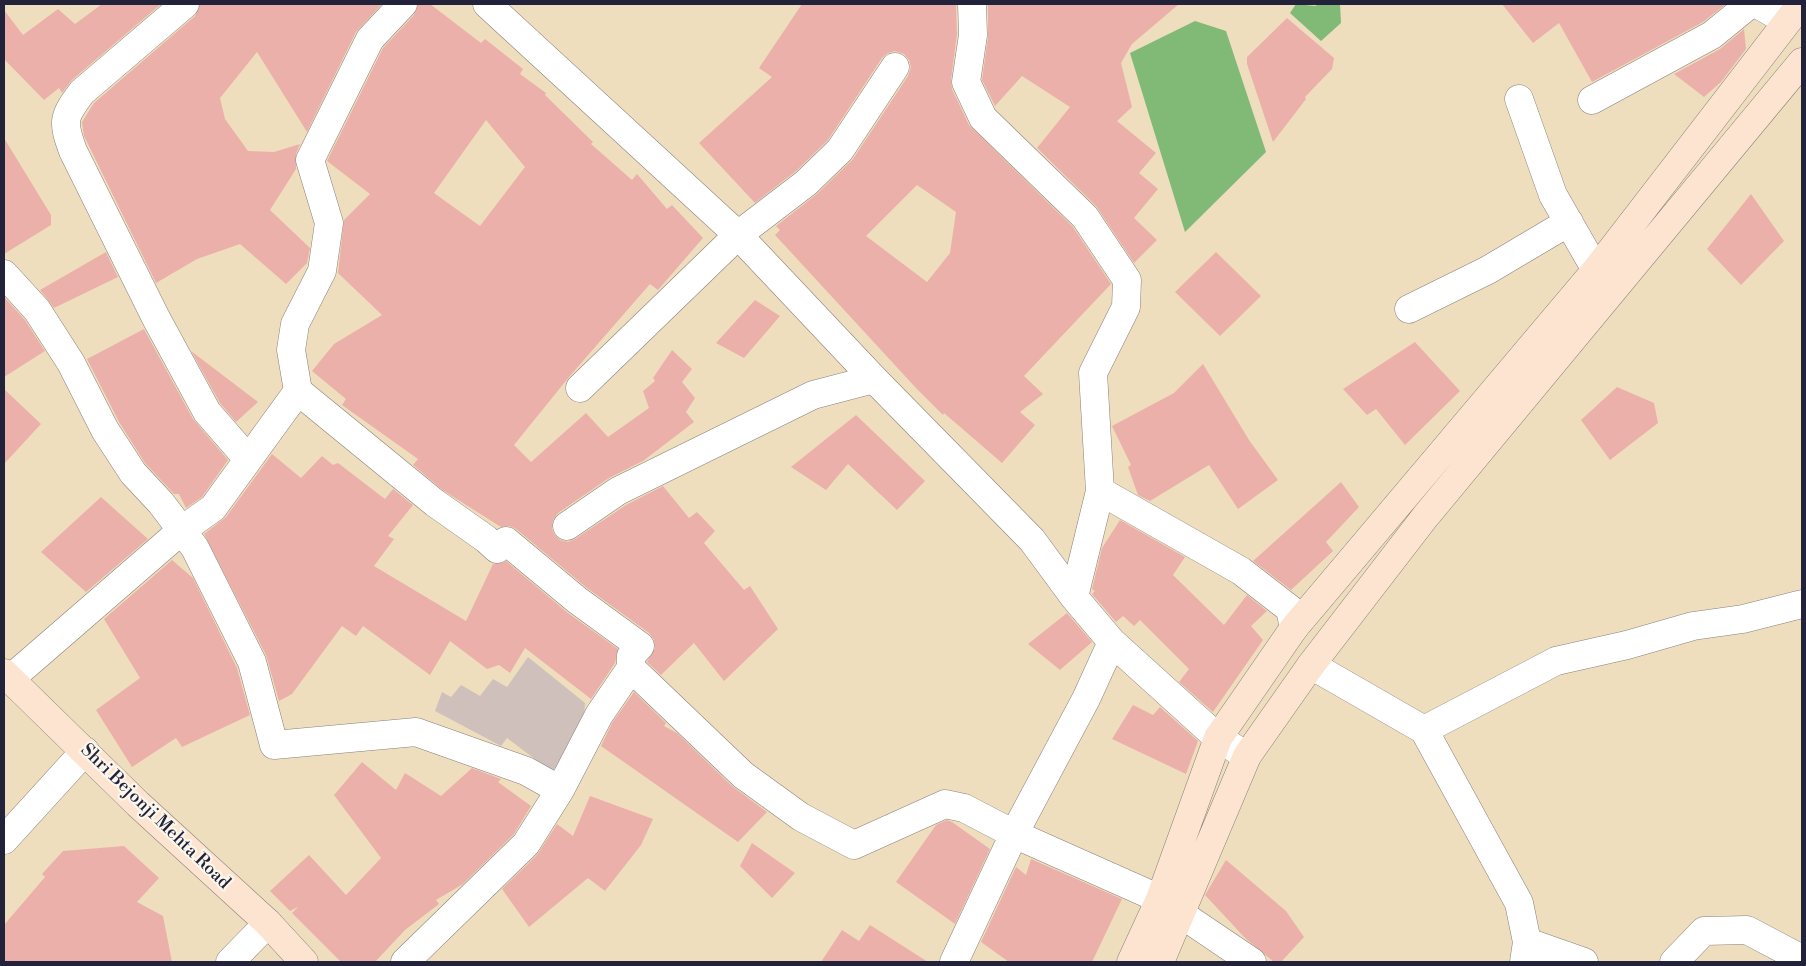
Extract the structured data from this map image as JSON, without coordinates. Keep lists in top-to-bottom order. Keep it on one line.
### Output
{"streets":{"main road":["Shri Bejonji Mehta Road"]}}
